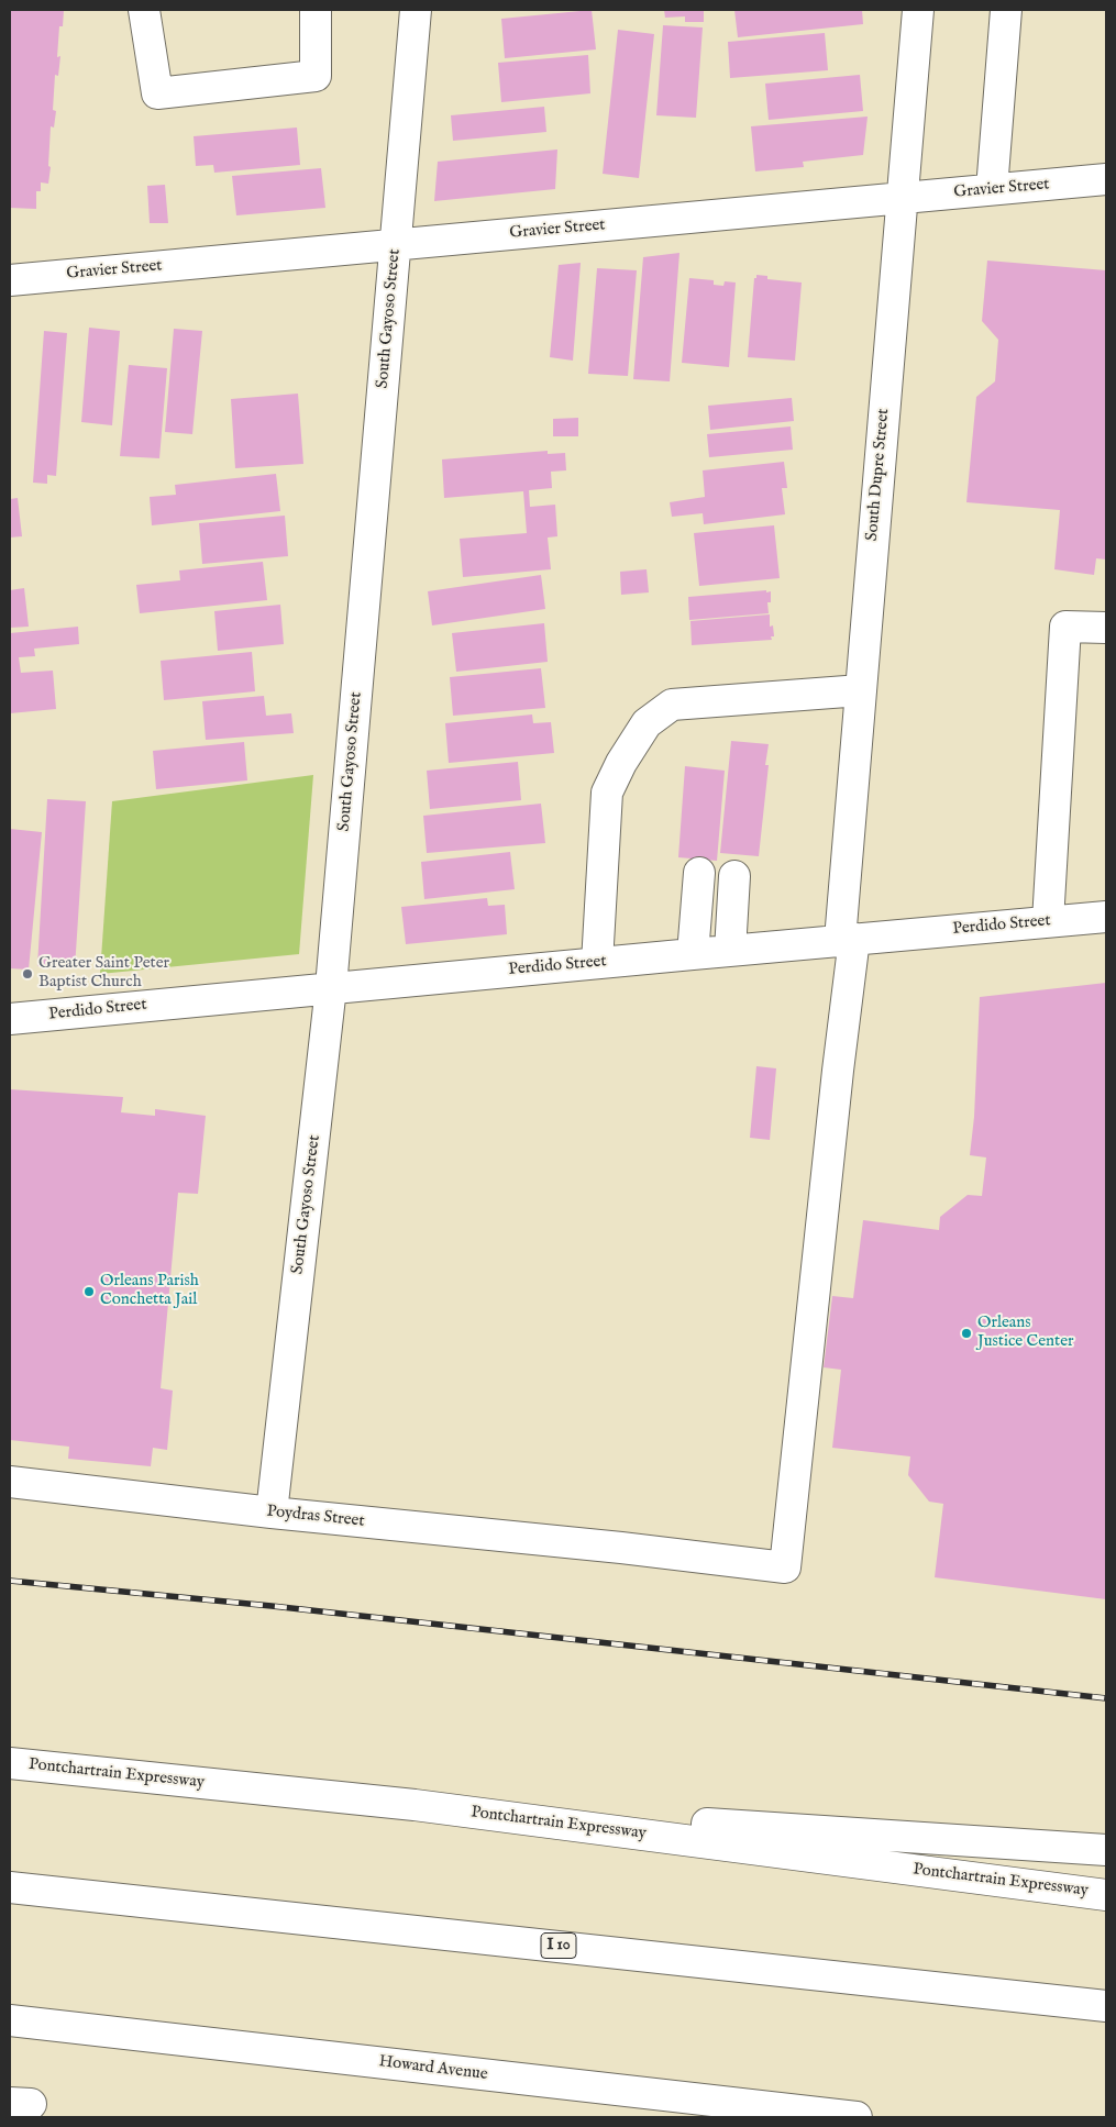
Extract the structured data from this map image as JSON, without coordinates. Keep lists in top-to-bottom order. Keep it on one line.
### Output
{"streets":{"main road":["Gravier Street","South Gayoso Street","South Dupre Street","Perdido Street","Poydras Street","Pontchartrain Expressway","I 10","Howard Avenue"]},"crossings":[["Gravier Street","South Gayoso Street"],["Gravier Street","South Dupre Street"],["South Gayoso Street","Perdido Street"],["South Gayoso Street","Poydras Street"],["South Dupre Street","Perdido Street"],["South Dupre Street","Poydras Street"],["Perdido Street","Poydras Street"]],"places":["Greater Saint Peter Baptist Church","Orleans Parish Conchetta Jail","Orleans Justice Center"]}
